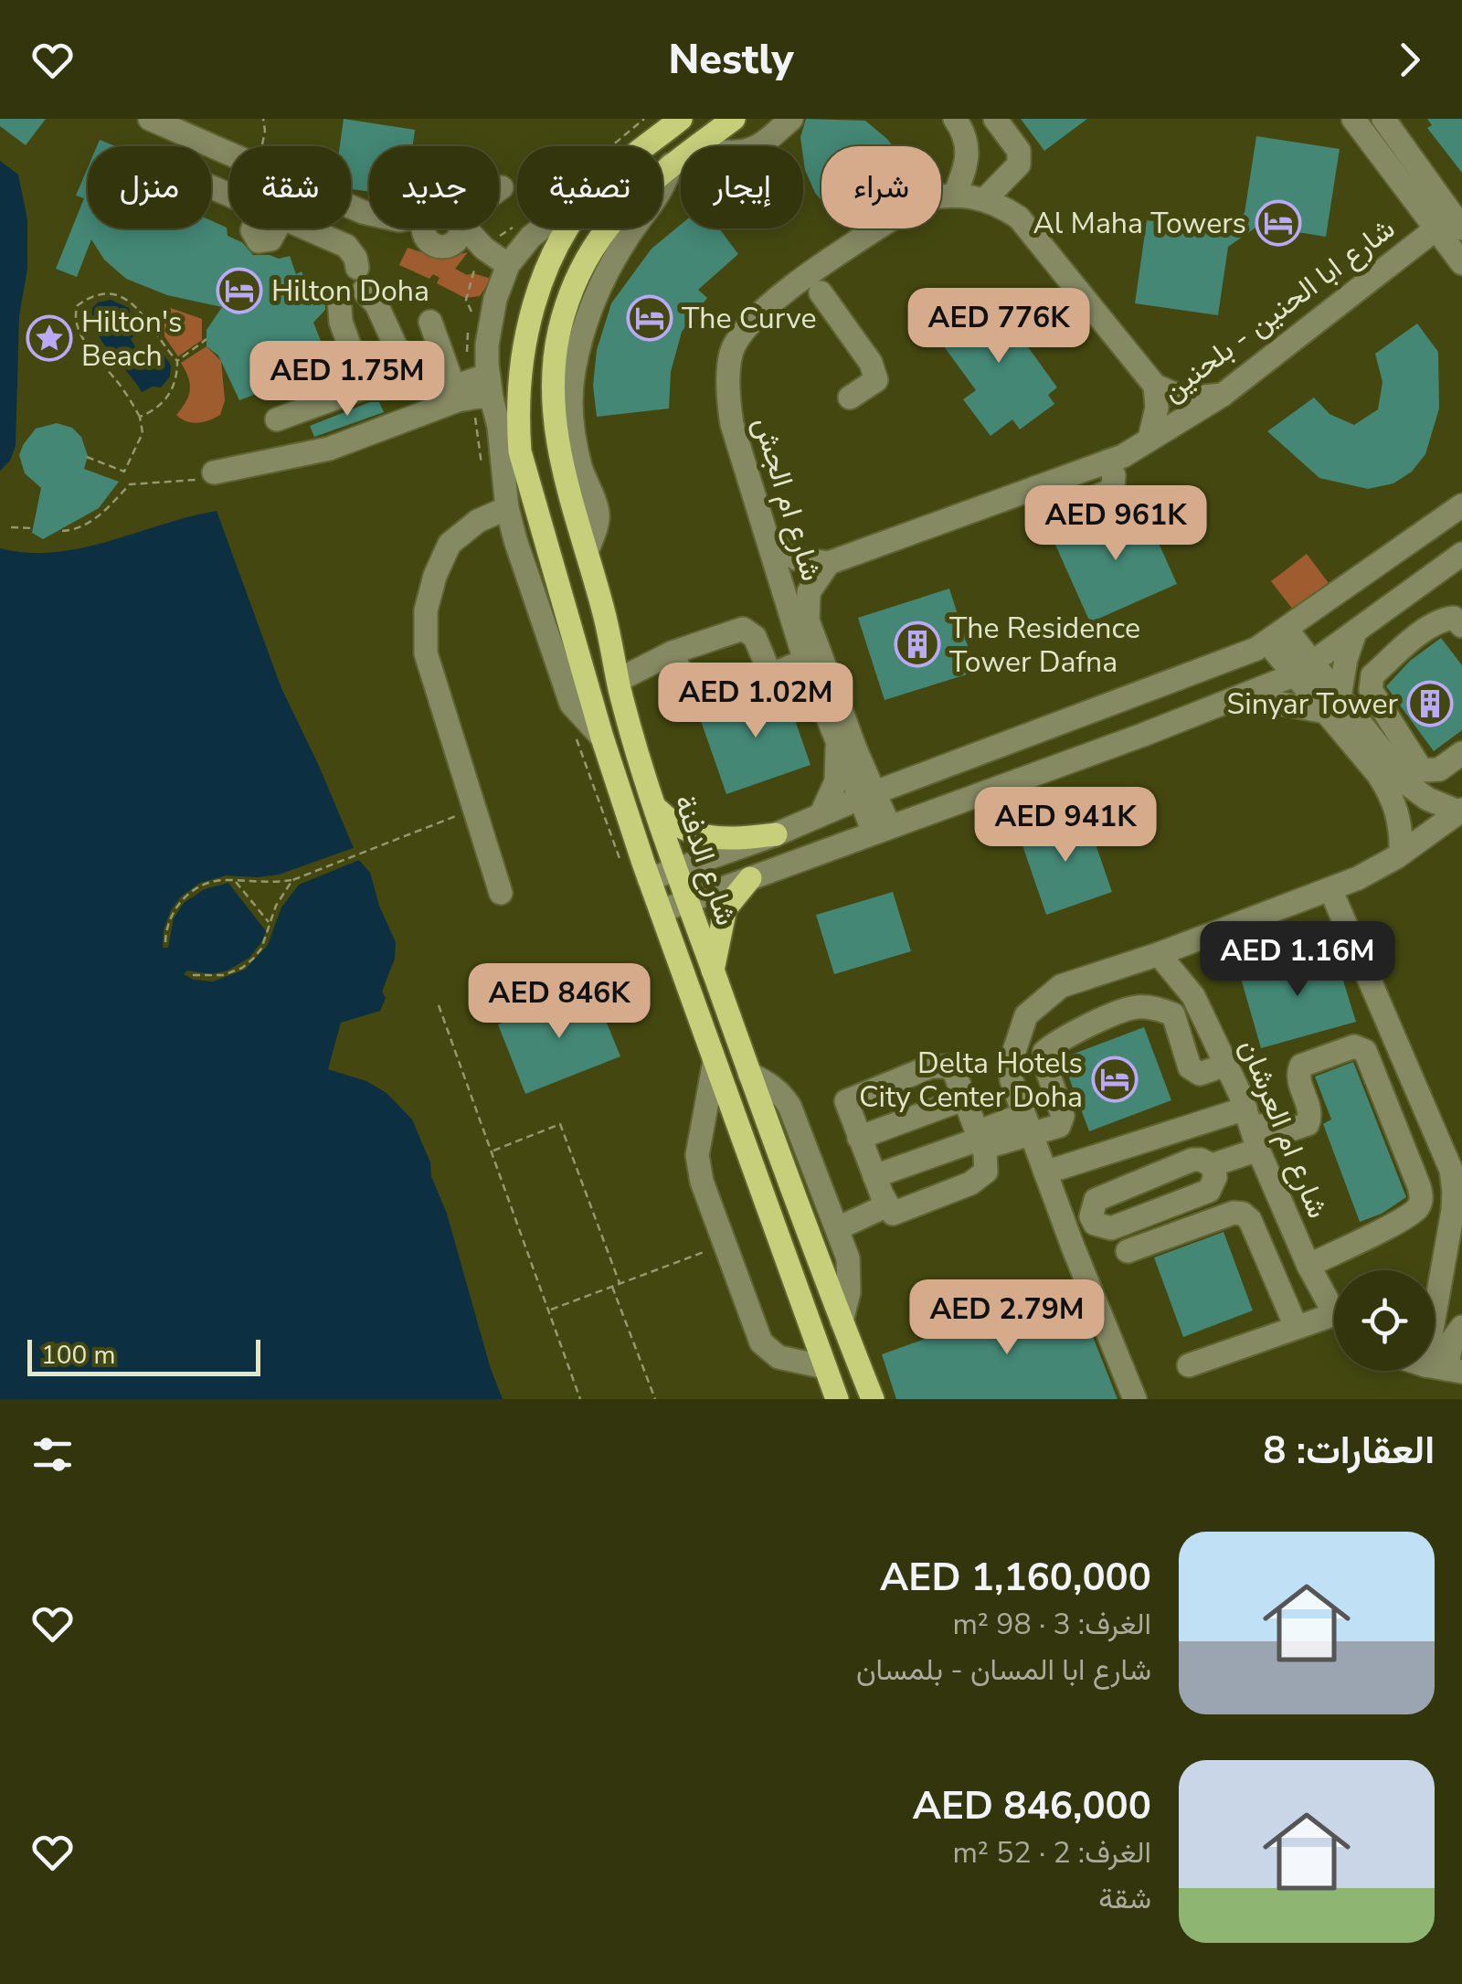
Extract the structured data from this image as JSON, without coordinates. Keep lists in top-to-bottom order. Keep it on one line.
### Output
{"streets":{"main road":["شارع الدفنة"],"street":["شارع ابا الحنين - بلحنين","شارع ام الجش","شارع ام العرشان"]},"places":{"hotel":["Al Maha Towers","Hilton Doha","The Curve","Delta Hotels City Center Doha"],"place":["Hilton's Beach"],"building":["The Residence Tower Dafna","Sinyar Tower"]},"scale_bar":"100 m","page":{"header":"Nestly","chip":["شراء","إيجار","تصفية","جديد","شقة","منزل"],"price":["AED 776K","AED 1.75M","AED 961K","AED 1.02M","AED 941K","AED 1.16M","AED 846K","AED 2.79M"],"scale":"100 m","heading":"العقارات: 8","list":[{"name":"AED 1,160,000","note":"الغرف: 3 · 98 m² · شارع ابا المسان - بلمسان"},{"name":"AED 846,000","note":"الغرف: 2 · 52 m² · شقة"}]}}
